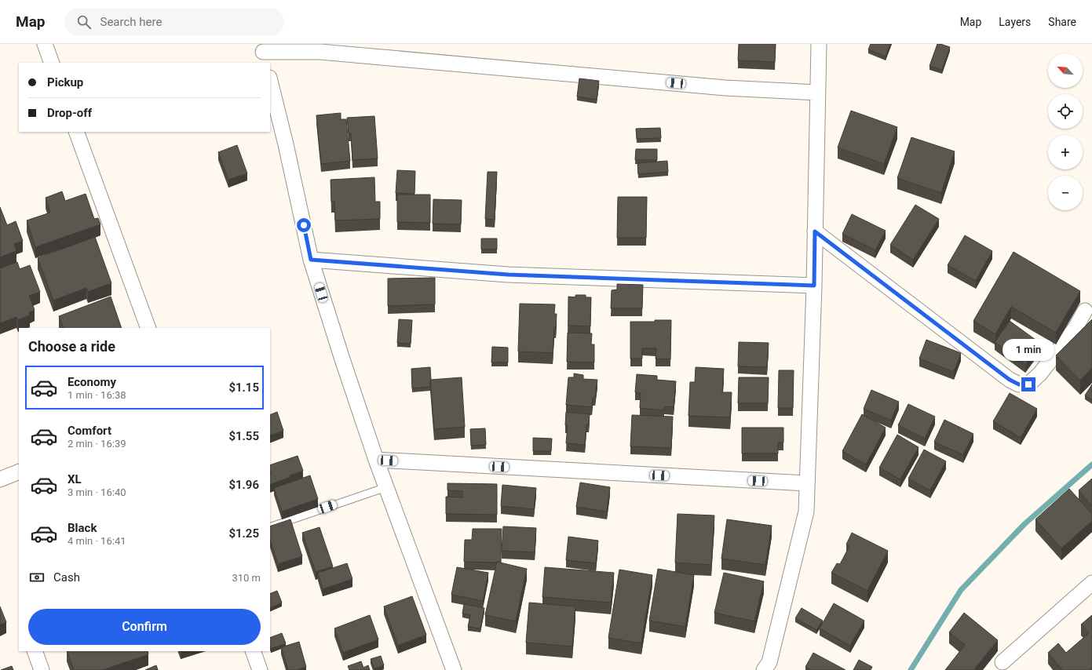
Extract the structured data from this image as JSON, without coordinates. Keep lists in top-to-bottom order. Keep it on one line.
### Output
{"north":"top left","page":{"header":"Map","search":"Search here","nav":["Map","Layers","Share"],"map_buttons":["+","−"],"banner":["Pickup","Drop-off"],"heading":"Choose a ride","bubble":"1 min","list":[{"name":"Economy","note":"1 min · 16:38","value":"$1.15"},{"name":"Comfort","note":"2 min · 16:39","value":"$1.55"},{"name":"XL","note":"3 min · 16:40","value":"$1.96"},{"name":"Black","note":"4 min · 16:41","value":"$1.25"}],"pay":["Cash","310 m"],"buttons":"Confirm"}}
